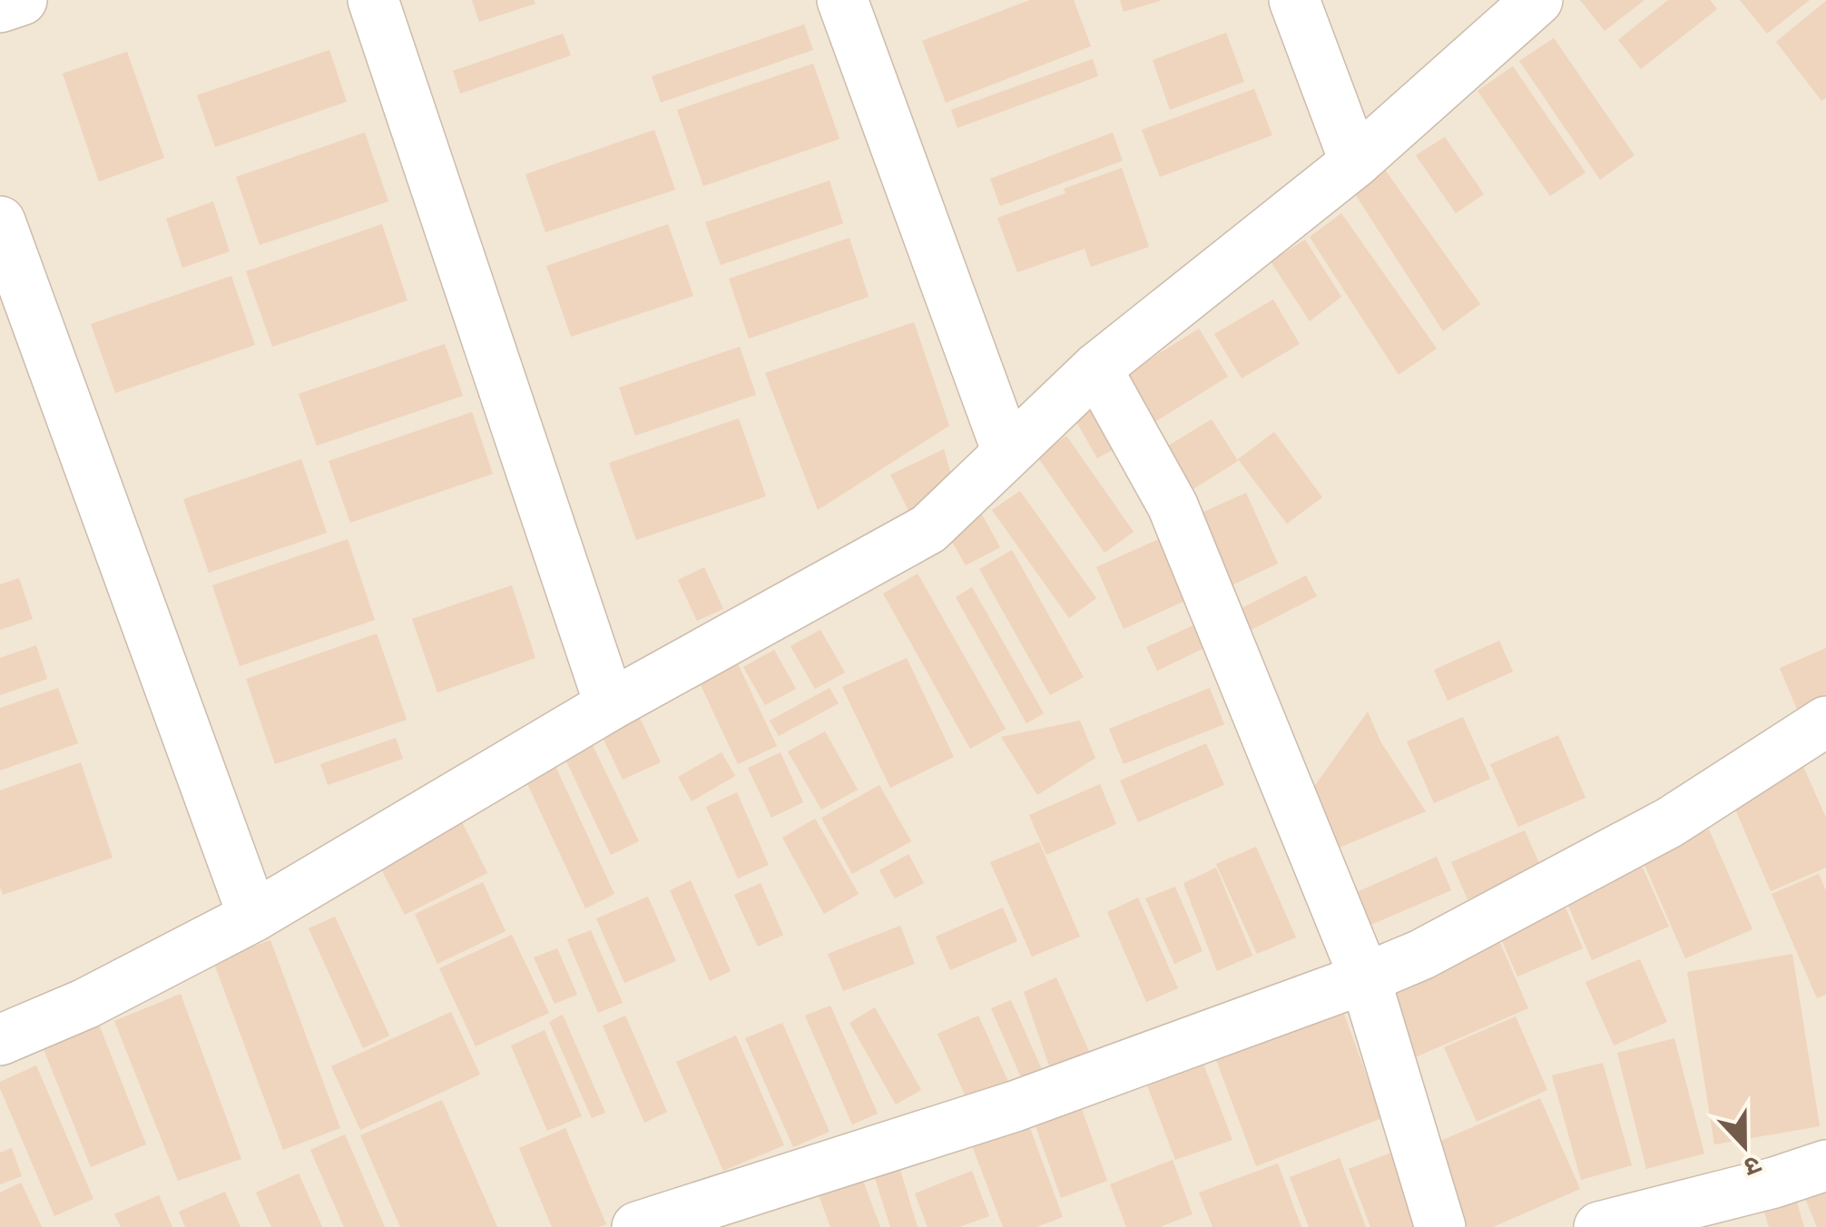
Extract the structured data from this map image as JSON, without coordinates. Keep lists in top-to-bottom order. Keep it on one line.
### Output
{"north":"bottom"}
